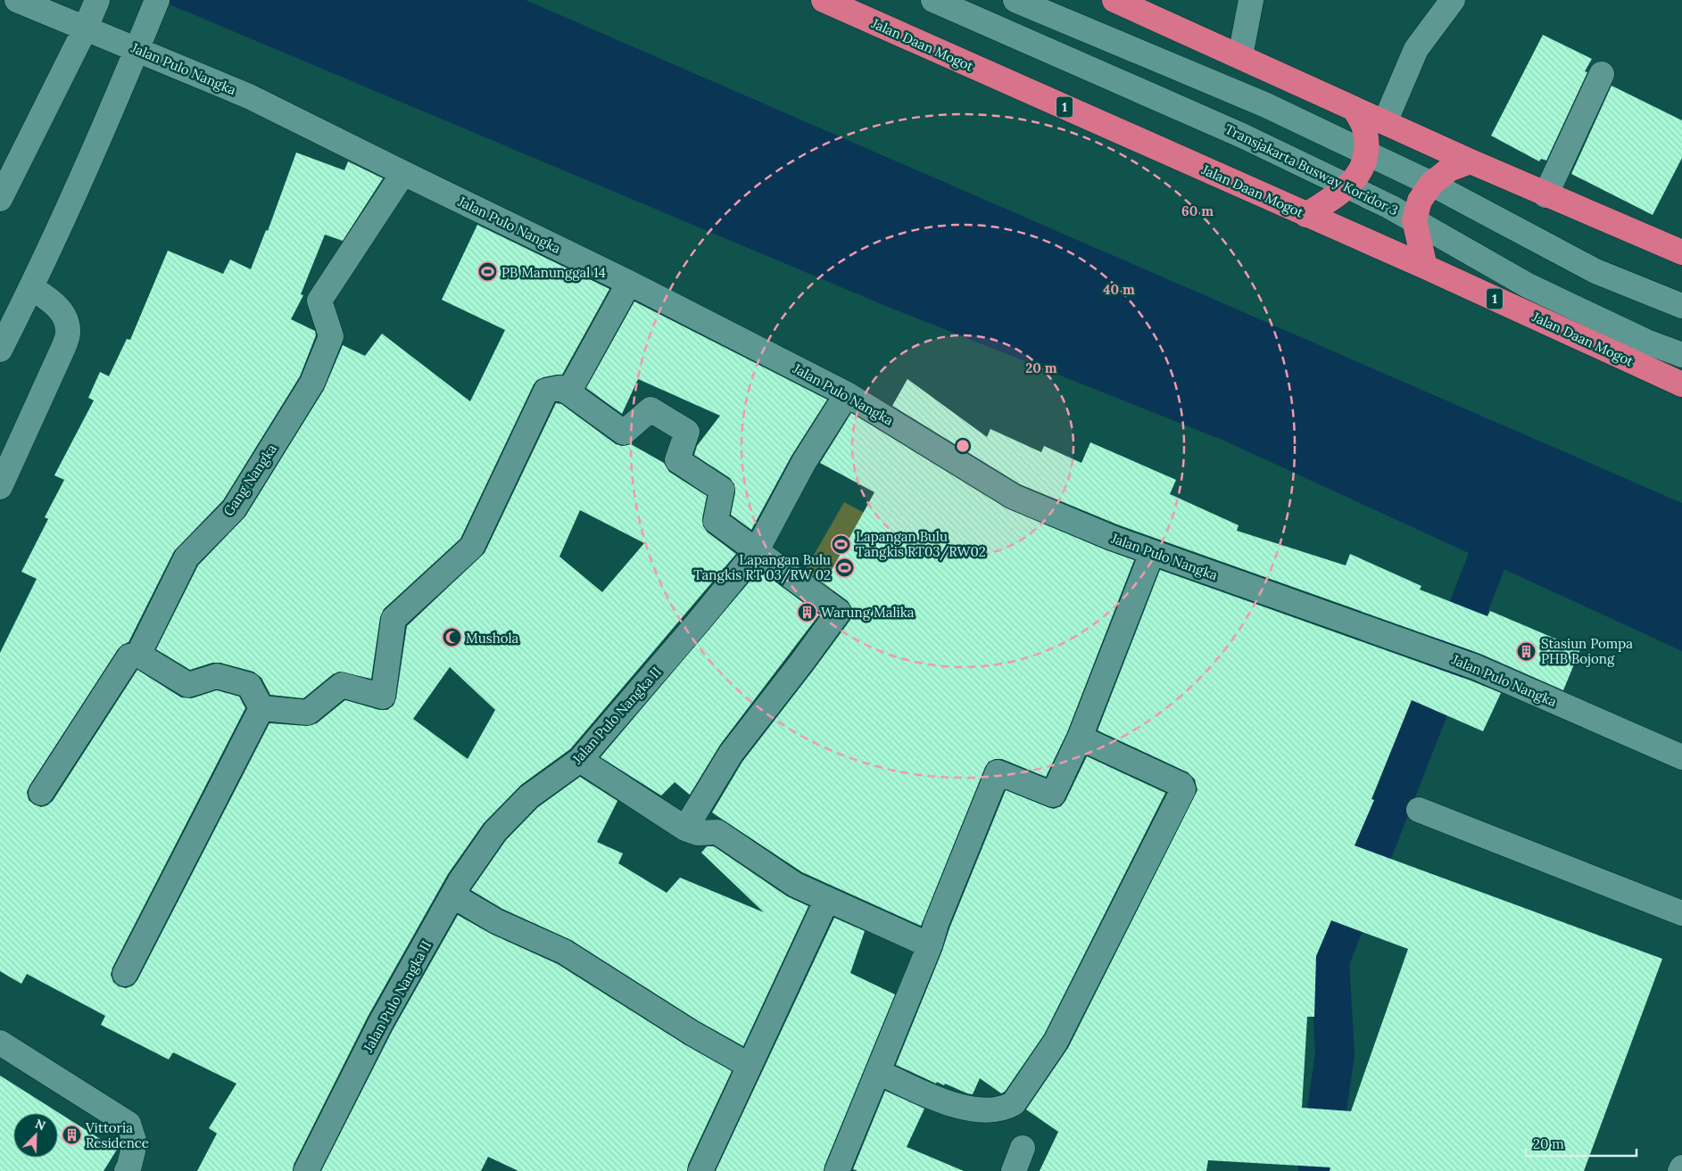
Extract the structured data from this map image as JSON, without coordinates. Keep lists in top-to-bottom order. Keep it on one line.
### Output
{"streets":{"highway":["Jalan Daan Mogot","1"],"street":["Jalan Pulo Nangka","Transjakarta Busway Koridor 3","Gang Nangka","Jalan Pulo Nangka II"]},"crossings":[["Jalan Pulo Nangka","Gang Nangka"],["Jalan Pulo Nangka","Jalan Pulo Nangka II"]],"places":{"sports":["PB Manunggal 14","Lapangan Bulu Tangkis RT03/RW02","Lapangan Bulu Tangkis RT 03/RW 02"],"building":["Warung Malika","Stasiun Pompa PHB Bojong","Vittoria Residence"],"mosque":["Mushola"]},"scale_bar":"20 m","north":"top right","rings":["60 m","40 m","20 m"]}
